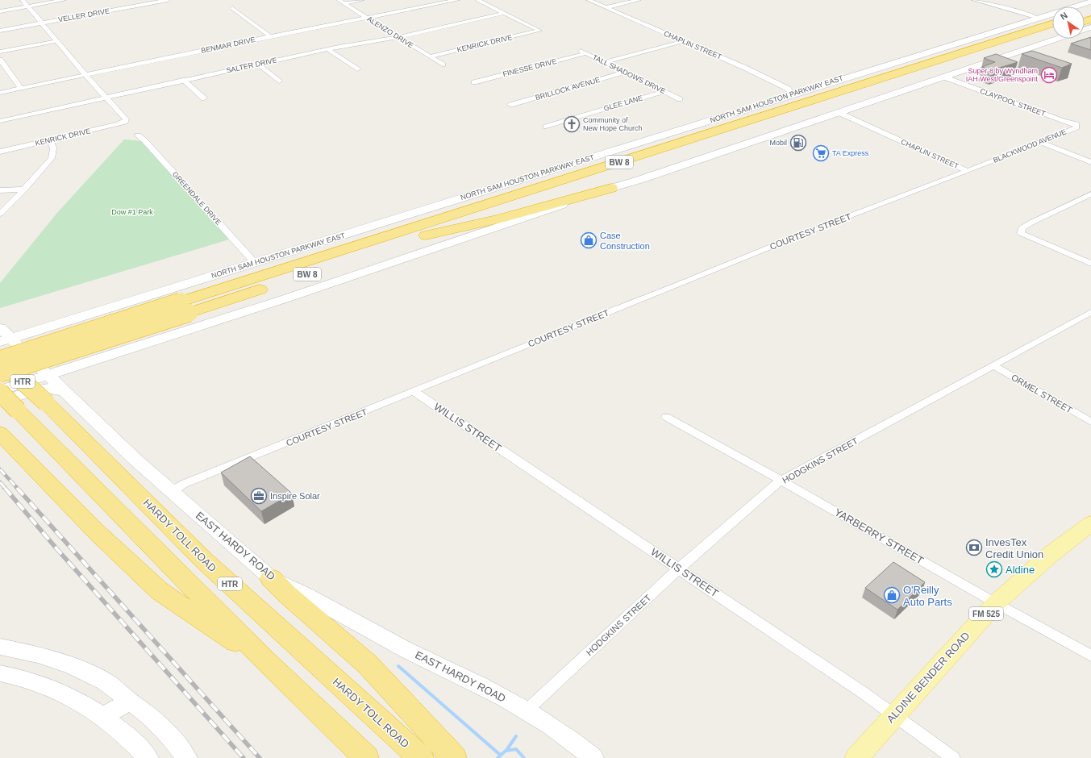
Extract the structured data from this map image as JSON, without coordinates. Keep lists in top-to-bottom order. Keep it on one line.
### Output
{"streets":{"highway":["NORTH SAM HOUSTON PARKWAY EAST","BW 8","HTR","HARDY TOLL ROAD"],"main road":["EAST HARDY ROAD","FM 525","ALDINE BENDER ROAD"],"street":["VELLER DRIVE","ALENZO DRIVE","KENRICK DRIVE","BENMAR DRIVE","CHAPLIN STREET","SALTER DRIVE","FINESSE DRIVE","TALL SHADOWS DRIVE","BRILLOCK AVENUE","CLAYPOOL STREET","GLEE LANE","BLACKWOOD AVENUE","GREENDALE DRIVE","COURTESY STREET","ORMEL STREET","WILLIS STREET","HODGKINS STREET","YARBERRY STREET"]},"crossings":[["ALENZO DRIVE","KENRICK DRIVE"],["ALENZO DRIVE","BENMAR DRIVE"],["ALENZO DRIVE","SALTER DRIVE"],["KENRICK DRIVE","SALTER DRIVE"],["CHAPLIN STREET","NORTH SAM HOUSTON PARKWAY EAST"],["CHAPLIN STREET","BLACKWOOD AVENUE"],["CHAPLIN STREET","COURTESY STREET"],["FINESSE DRIVE","TALL SHADOWS DRIVE"],["TALL SHADOWS DRIVE","BRILLOCK AVENUE"],["TALL SHADOWS DRIVE","GLEE LANE"],["NORTH SAM HOUSTON PARKWAY EAST","CLAYPOOL STREET"],["NORTH SAM HOUSTON PARKWAY EAST","GREENDALE DRIVE"],["NORTH SAM HOUSTON PARKWAY EAST","HTR"],["NORTH SAM HOUSTON PARKWAY EAST","HARDY TOLL ROAD"],["NORTH SAM HOUSTON PARKWAY EAST","EAST HARDY ROAD"],["CLAYPOOL STREET","BLACKWOOD AVENUE"],["BLACKWOOD AVENUE","COURTESY STREET"],["COURTESY STREET","WILLIS STREET"],["COURTESY STREET","EAST HARDY ROAD"],["ORMEL STREET","HODGKINS STREET"],["WILLIS STREET","HODGKINS STREET"],["WILLIS STREET","ALDINE BENDER ROAD"],["HODGKINS STREET","YARBERRY STREET"],["HODGKINS STREET","EAST HARDY ROAD"],["YARBERRY STREET","ALDINE BENDER ROAD"]],"parks":["Dow #1 Park"],"places":{"hotel":["Super 8 by Wyndham IAH West/Greenspoint"],"church":["Community of New Hope Church"],"fuel station":["Mobil"],"supermarket":["TA Express"],"shop":["Case Construction","O'Reilly Auto Parts"],"office":["Inspire Solar"],"bank":["InvesTex Credit Union"],"place":["Aldine"]},"north":"top left"}
